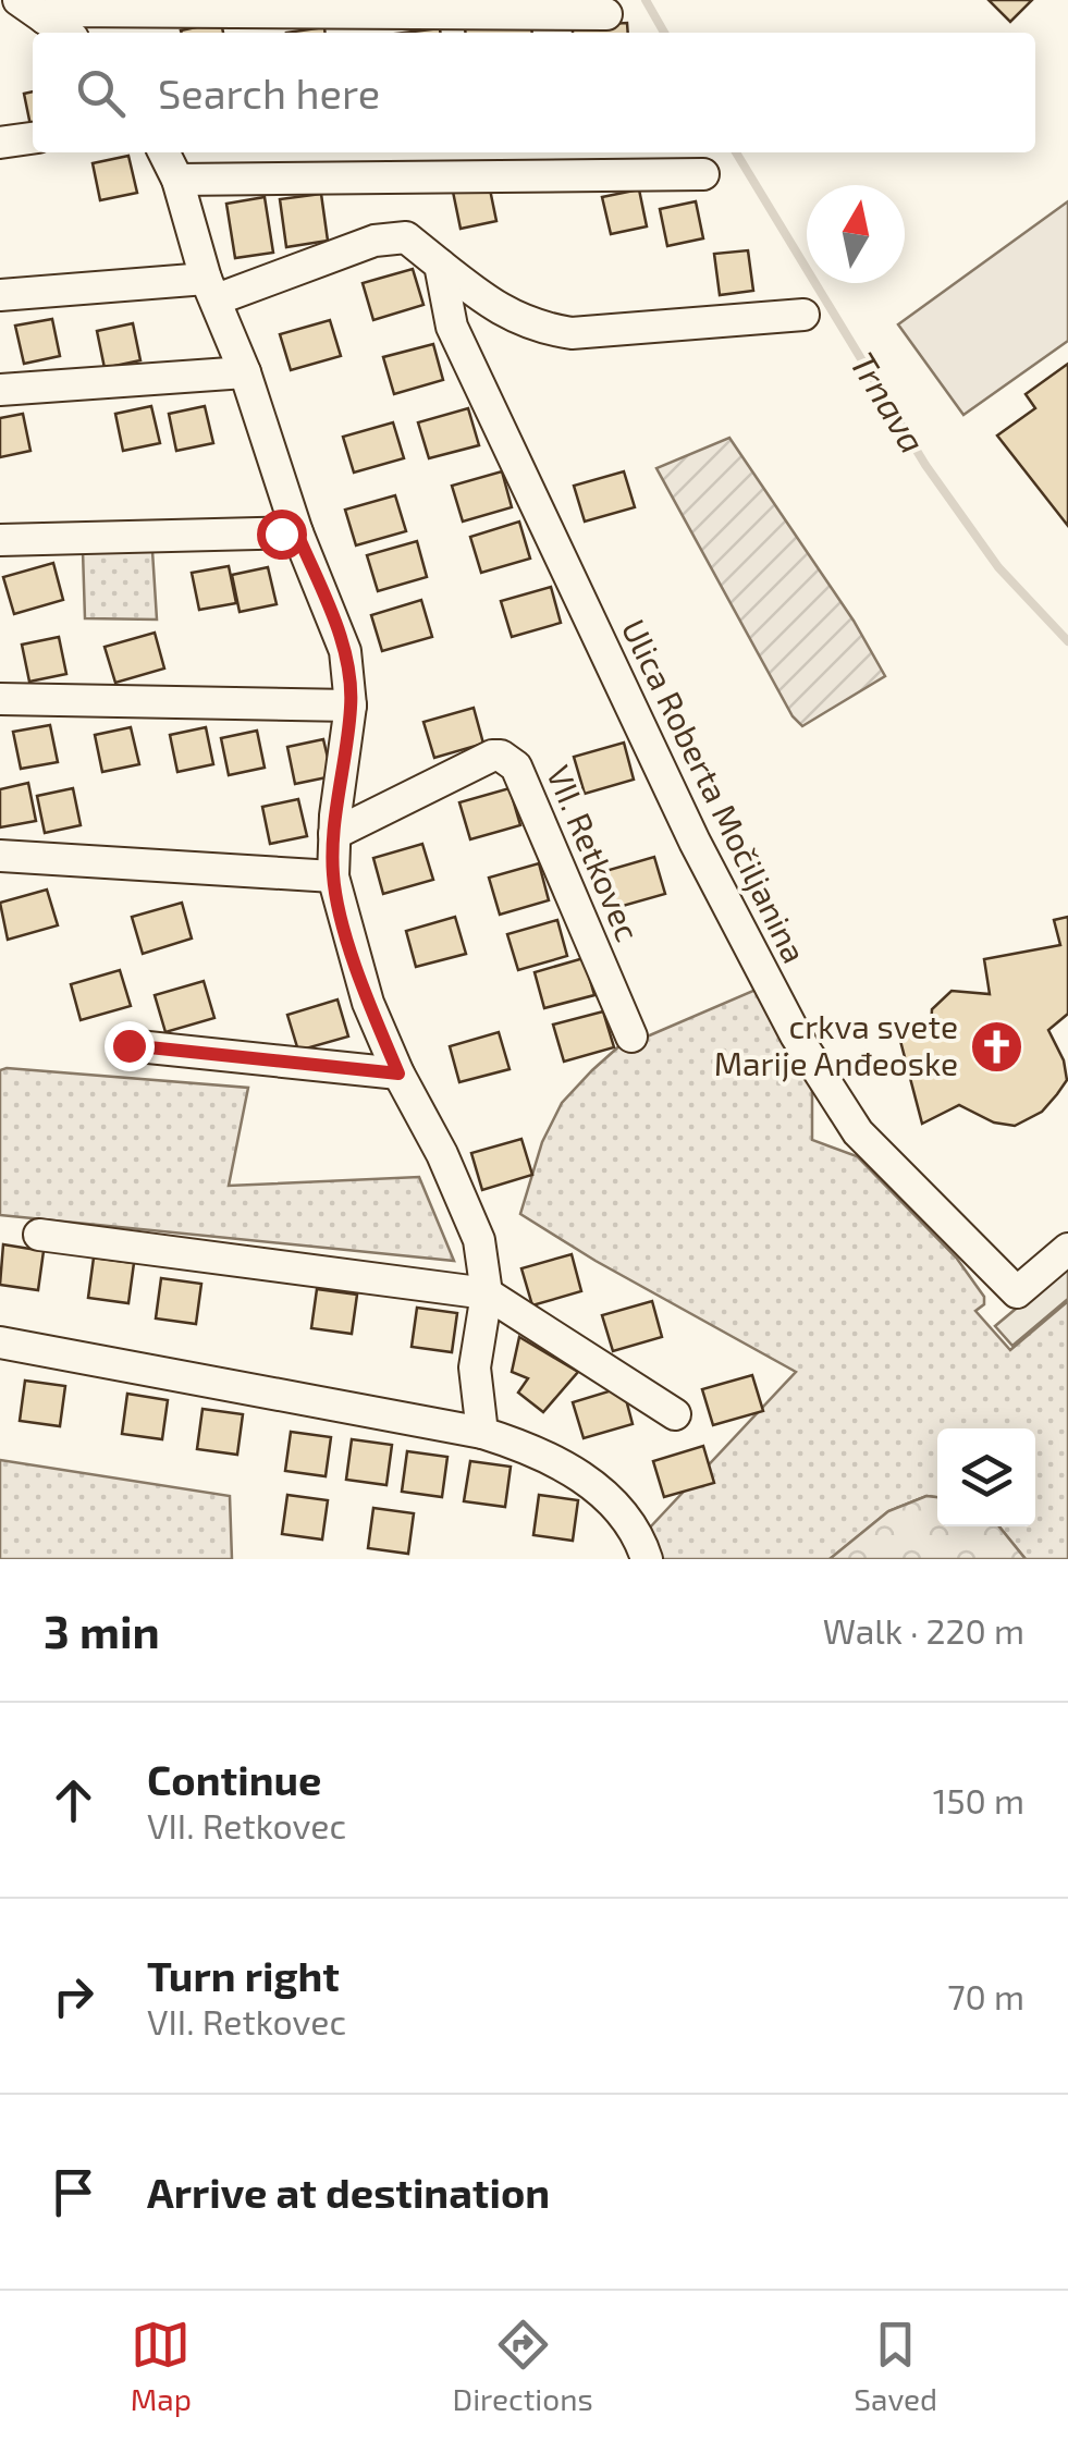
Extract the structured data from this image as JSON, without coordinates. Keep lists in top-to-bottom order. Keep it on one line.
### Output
{"streets":{"street":["Ulica Roberta Močiljanina","VII. Retkovec"]},"water":["Trnava"],"places":{"church":["crkva svete Marije Anđeoske"]},"north":"top","page":{"search":"Search here","heading":["3 min","Walk · 220 m"],"list":[["Continue","VII. Retkovec","150 m"],["Turn right","VII. Retkovec","70 m"],"Arrive at destination"],"nav":["Map","Directions","Saved"]}}
